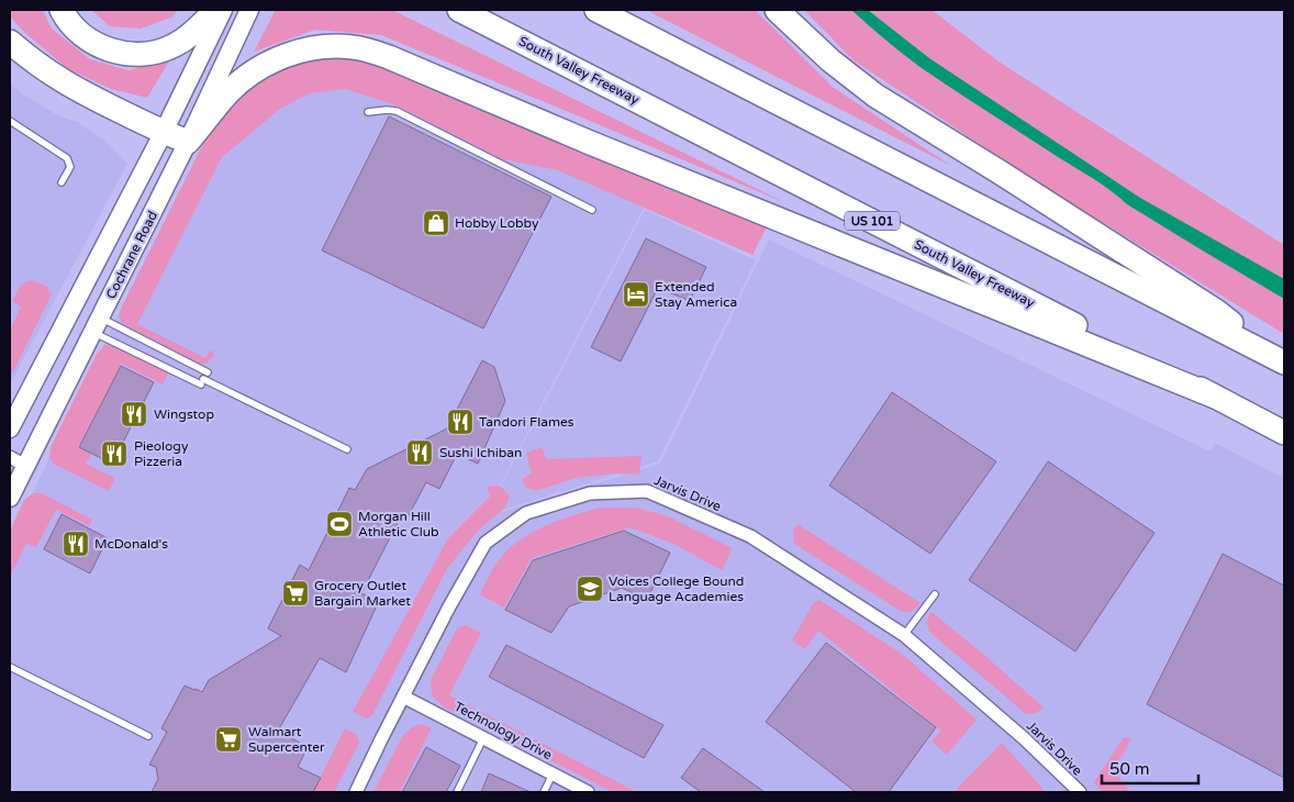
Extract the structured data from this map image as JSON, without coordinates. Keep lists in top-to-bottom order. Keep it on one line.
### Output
{"streets":{"highway":["South Valley Freeway","US 101"],"main road":["Cochrane Road"],"street":["Jarvis Drive","Technology Drive"]},"crossings":[["Jarvis Drive","Technology Drive"]],"places":{"shop":["Hobby Lobby"],"hotel":["Extended Stay America"],"restaurant":["Wingstop","Tandori Flames","Sushi Ichiban","Pieology Pizzeria","McDonald's"],"sports":["Morgan Hill Athletic Club"],"school or university":["Voices College Bound Language Academies"],"supermarket":["Grocery Outlet Bargain Market","Walmart Supercenter"]},"scale_bar":"50 m"}
